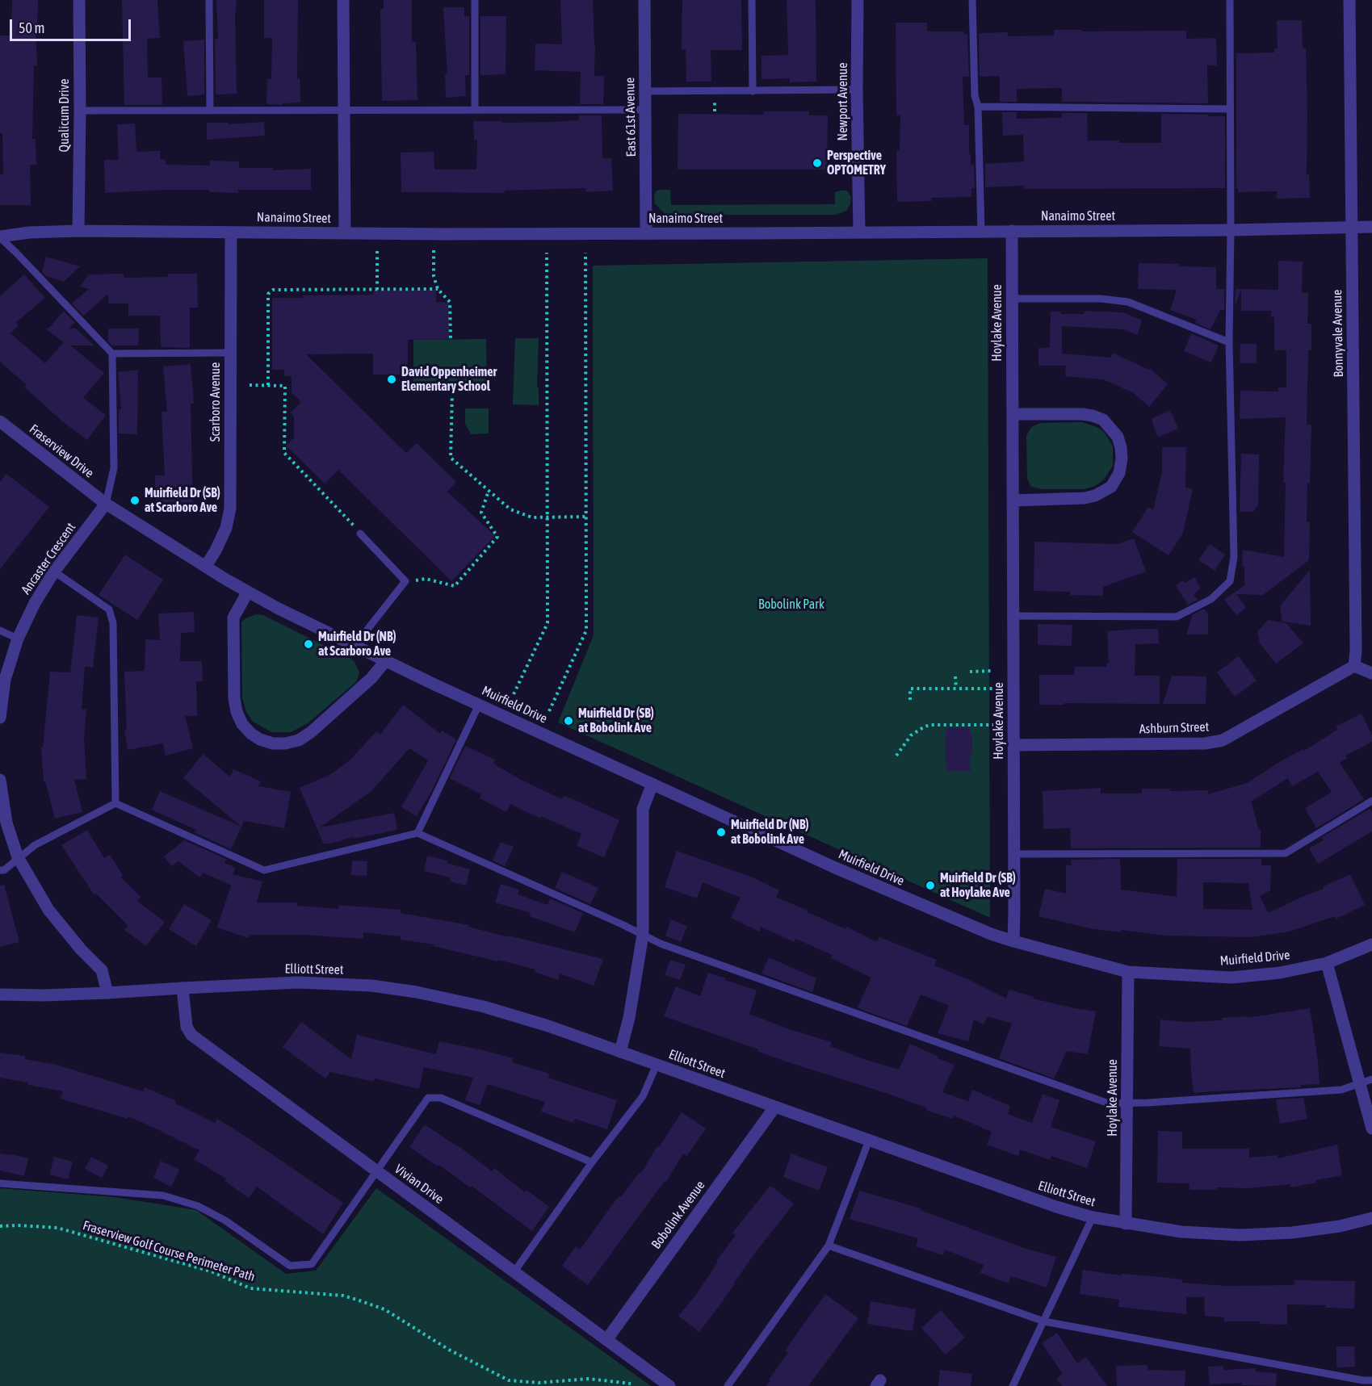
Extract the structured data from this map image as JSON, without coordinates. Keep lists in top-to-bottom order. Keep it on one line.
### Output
{"streets":{"street":["Newport Avenue","Qualicum Drive","East 61st Avenue","Nanaimo Street","Hoylake Avenue","Bonnyvale Avenue","Scarboro Avenue","Fraserview Drive","Ancaster Crescent","Muirfield Drive","Ashburn Street","Elliott Street","Vivian Drive","Bobolink Avenue"],"path":["Fraserview Golf Course Perimeter Path"]},"crossings":[["Newport Avenue","Nanaimo Street"],["Qualicum Drive","Nanaimo Street"],["East 61st Avenue","Nanaimo Street"],["Nanaimo Street","Hoylake Avenue"],["Nanaimo Street","Bonnyvale Avenue"],["Nanaimo Street","Scarboro Avenue"],["Hoylake Avenue","Muirfield Drive"],["Hoylake Avenue","Ashburn Street"],["Hoylake Avenue","Elliott Street"],["Bonnyvale Avenue","Ashburn Street"],["Scarboro Avenue","Muirfield Drive"],["Fraserview Drive","Ancaster Crescent"],["Fraserview Drive","Muirfield Drive"],["Ancaster Crescent","Muirfield Drive"],["Elliott Street","Vivian Drive"],["Elliott Street","Bobolink Avenue"],["Vivian Drive","Bobolink Avenue"]],"parks":["Bobolink Park"],"places":["Perspective OPTOMETRY","David Oppenheimer Elementary School","Muirfield Dr (SB) at Scarboro Ave","Muirfield Dr (NB) at Scarboro Ave","Muirfield Dr (SB) at Bobolink Ave","Muirfield Dr (NB) at Bobolink Ave","Muirfield Dr (SB) at Hoylake Ave"],"scale_bar":"50 m"}
